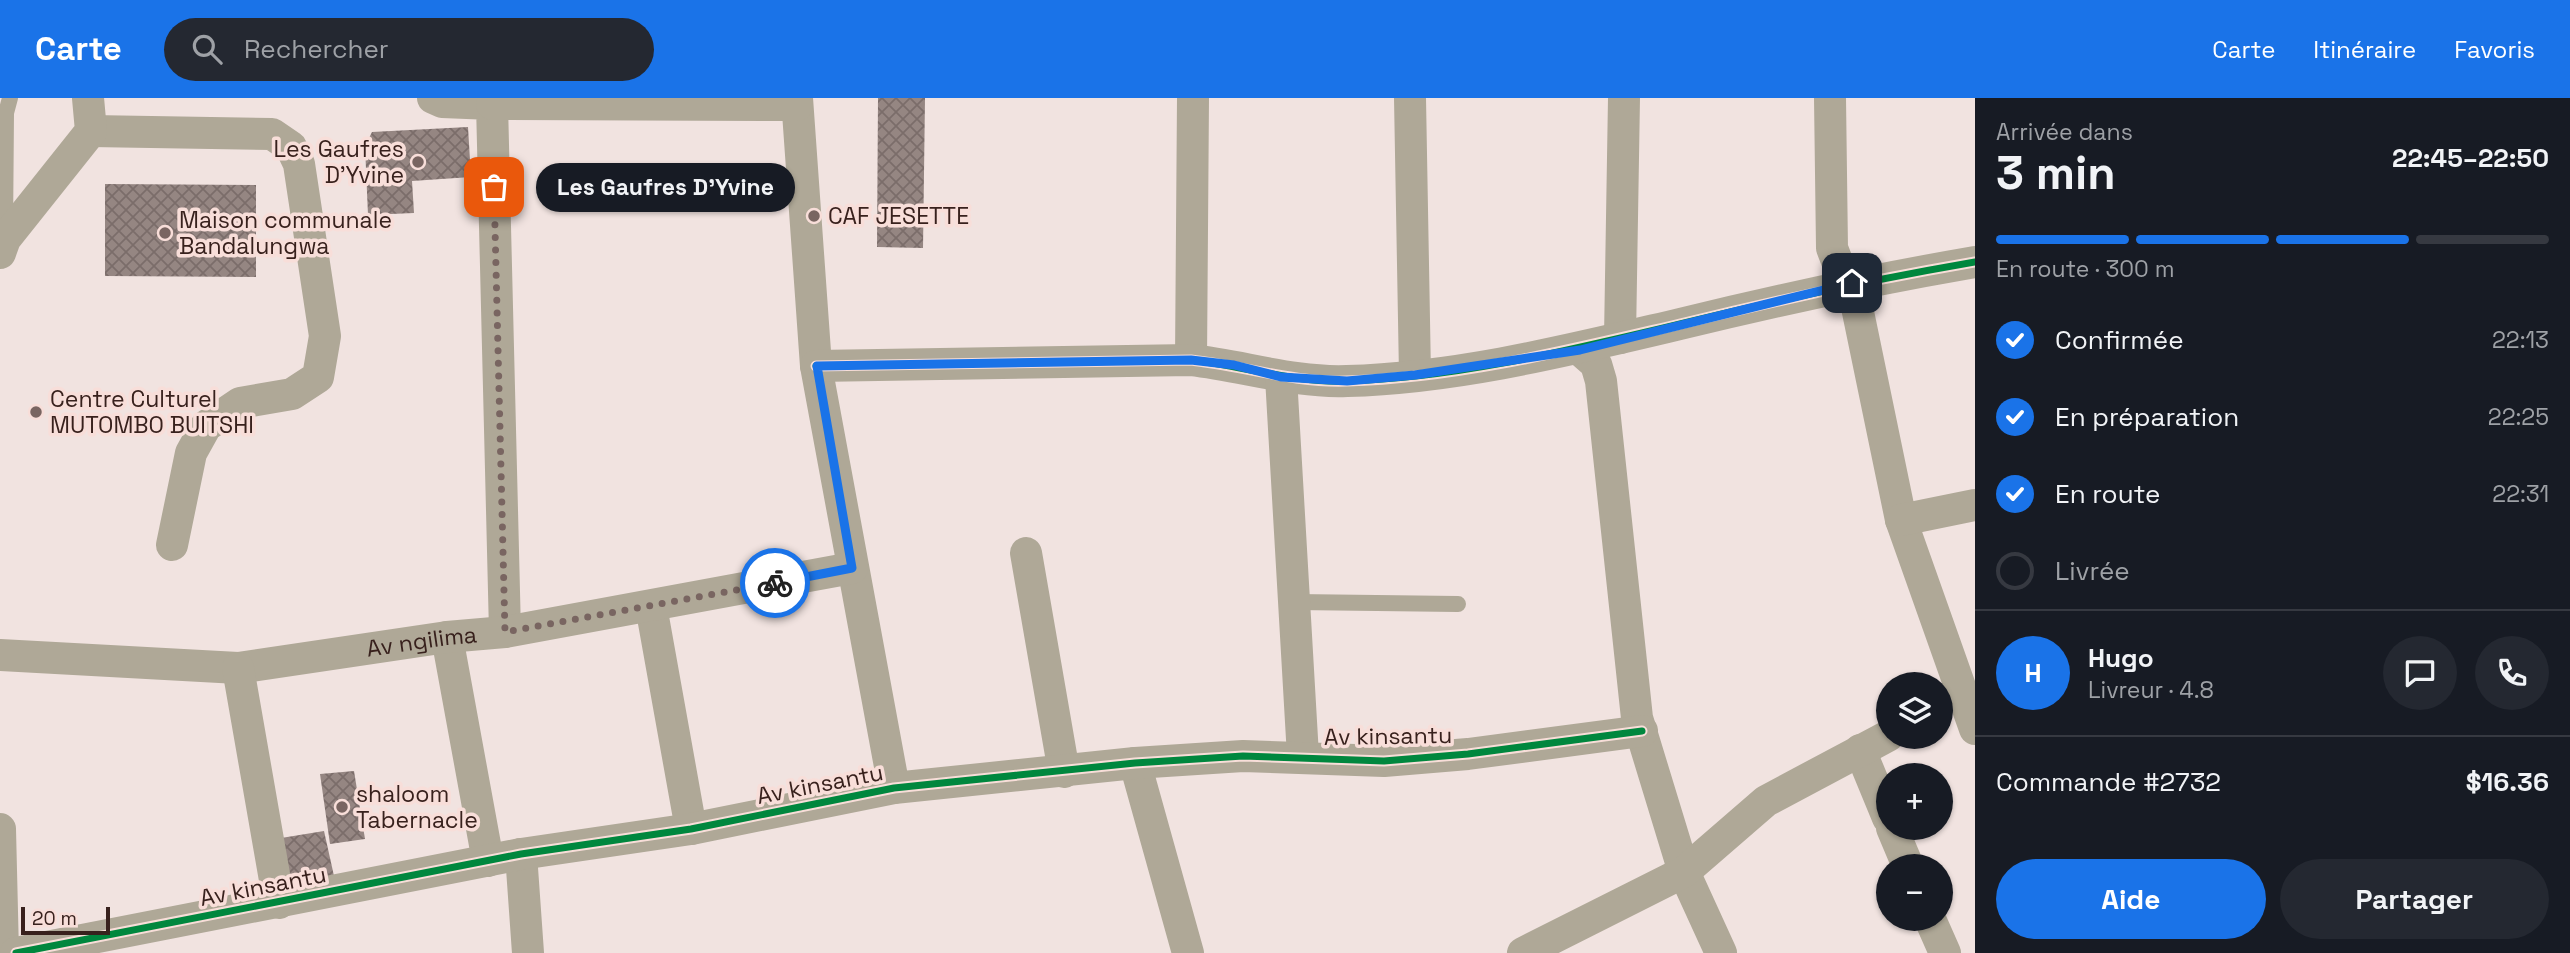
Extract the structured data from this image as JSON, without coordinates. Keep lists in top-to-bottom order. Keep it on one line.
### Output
{"streets":{"street":["Av ngilima","Av kinsantu"]},"places":["Les Gaufres D'Yvine","Les Gaufres D’Yvine","CAF JESETTE","Maison communale Bandalungwa","Centre Culturel MUTOMBO BUITSHI","shaloom Tabernacle"],"scale_bar":"20 m","page":{"header":"Carte","search":"Rechercher","nav":["Carte","Itinéraire","Favoris"],"heading":["3 min","Arrivée dans","22:45–22:50"],"panel":["Hugo","Livreur · 4.8","Commande #2732","$16.36"],"bubble":"Les Gaufres D’Yvine","bar":"En route · 300 m","list":[["Confirmée","22:13"],["En préparation","22:25"],["En route","22:31"],"Livrée"],"round":"H","map_buttons":["+","−"],"buttons":["Aide","Partager"],"scale":"20 m"}}
